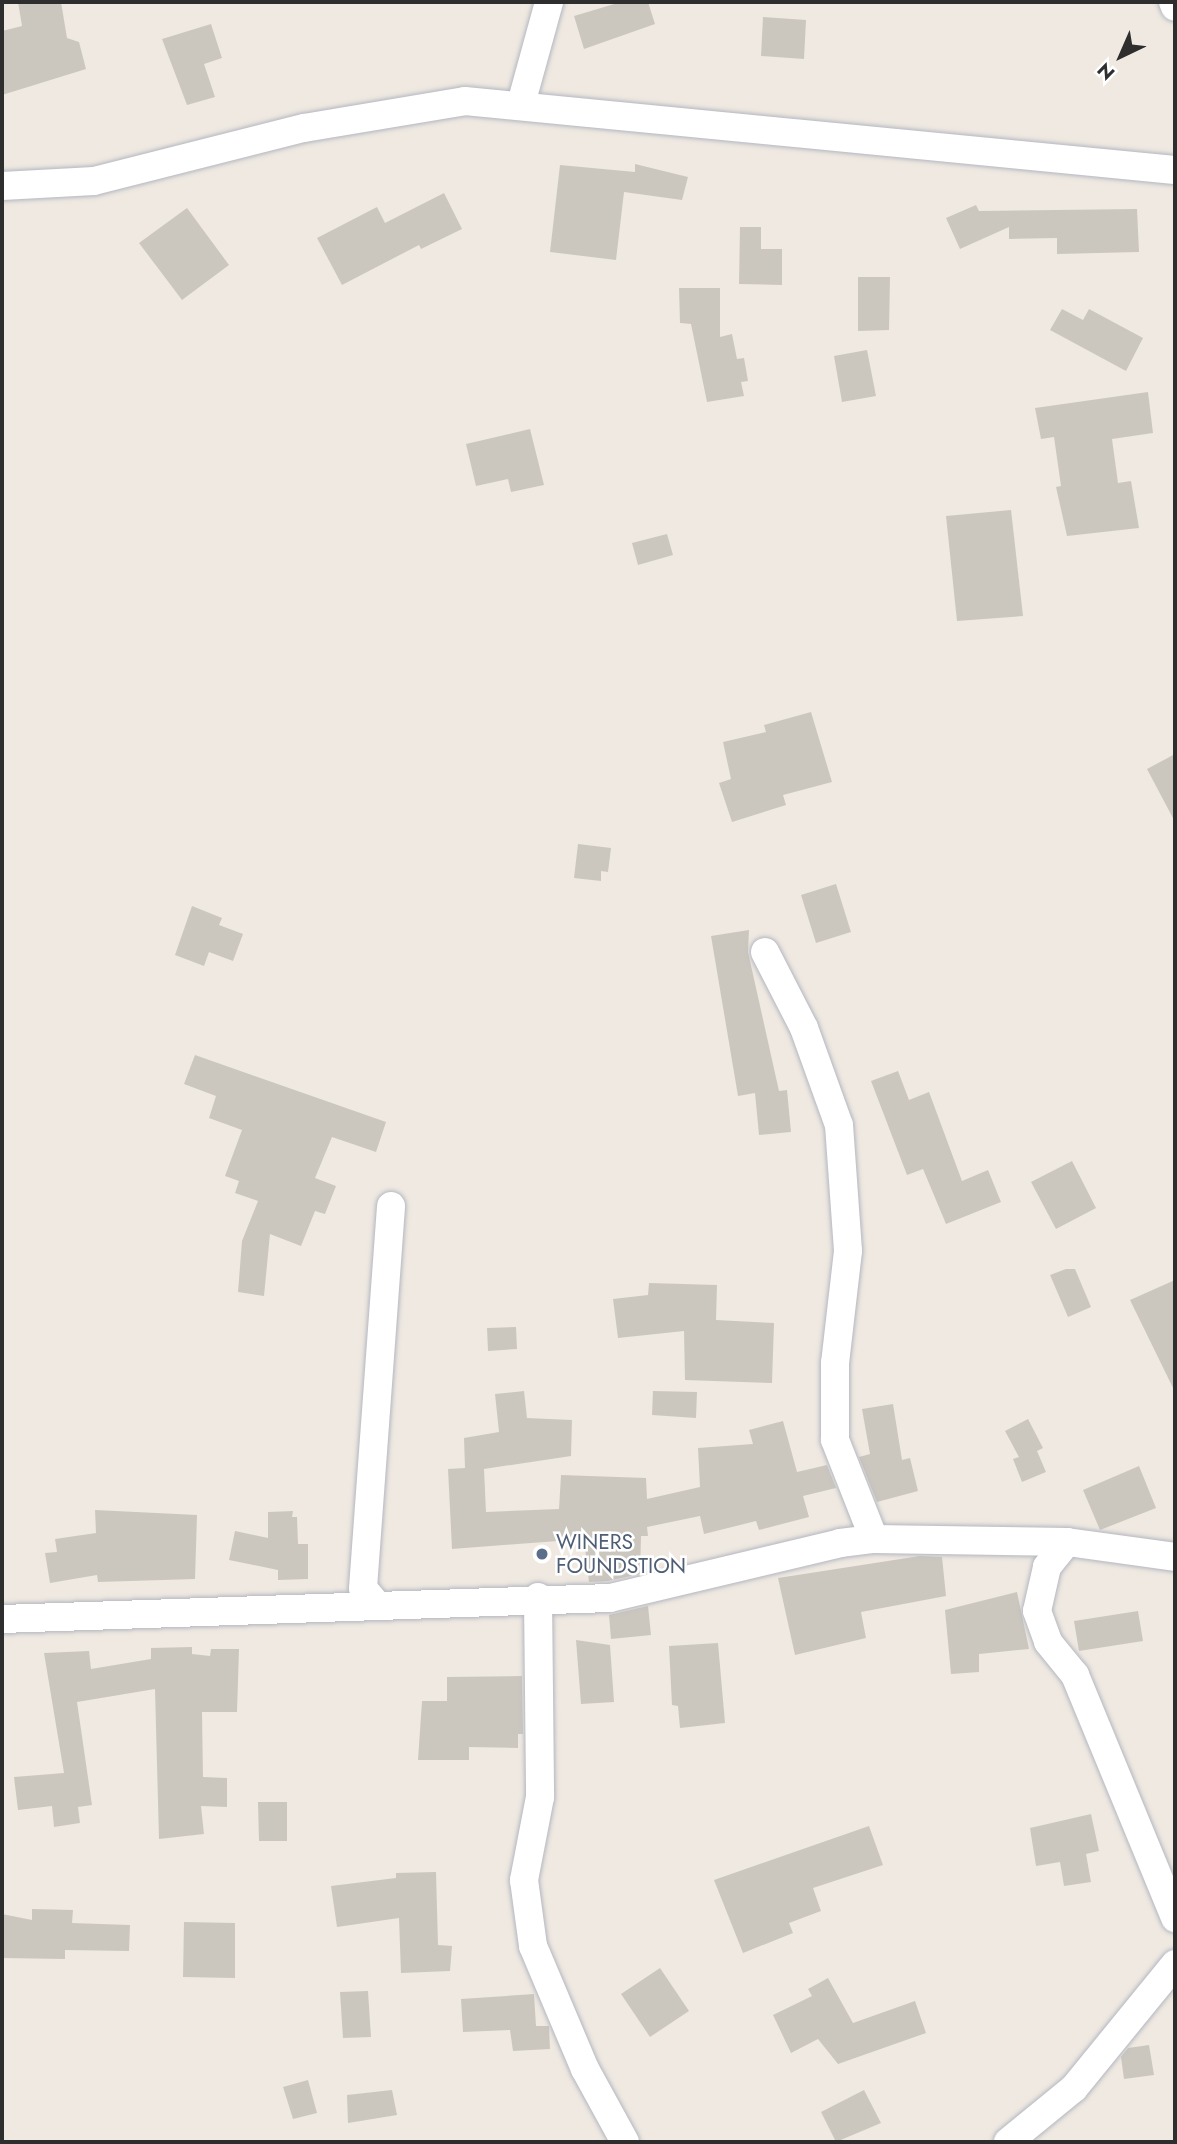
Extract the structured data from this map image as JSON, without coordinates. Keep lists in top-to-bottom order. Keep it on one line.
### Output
{"places":["WINERS FOUNDSTION"],"north":"bottom left"}
